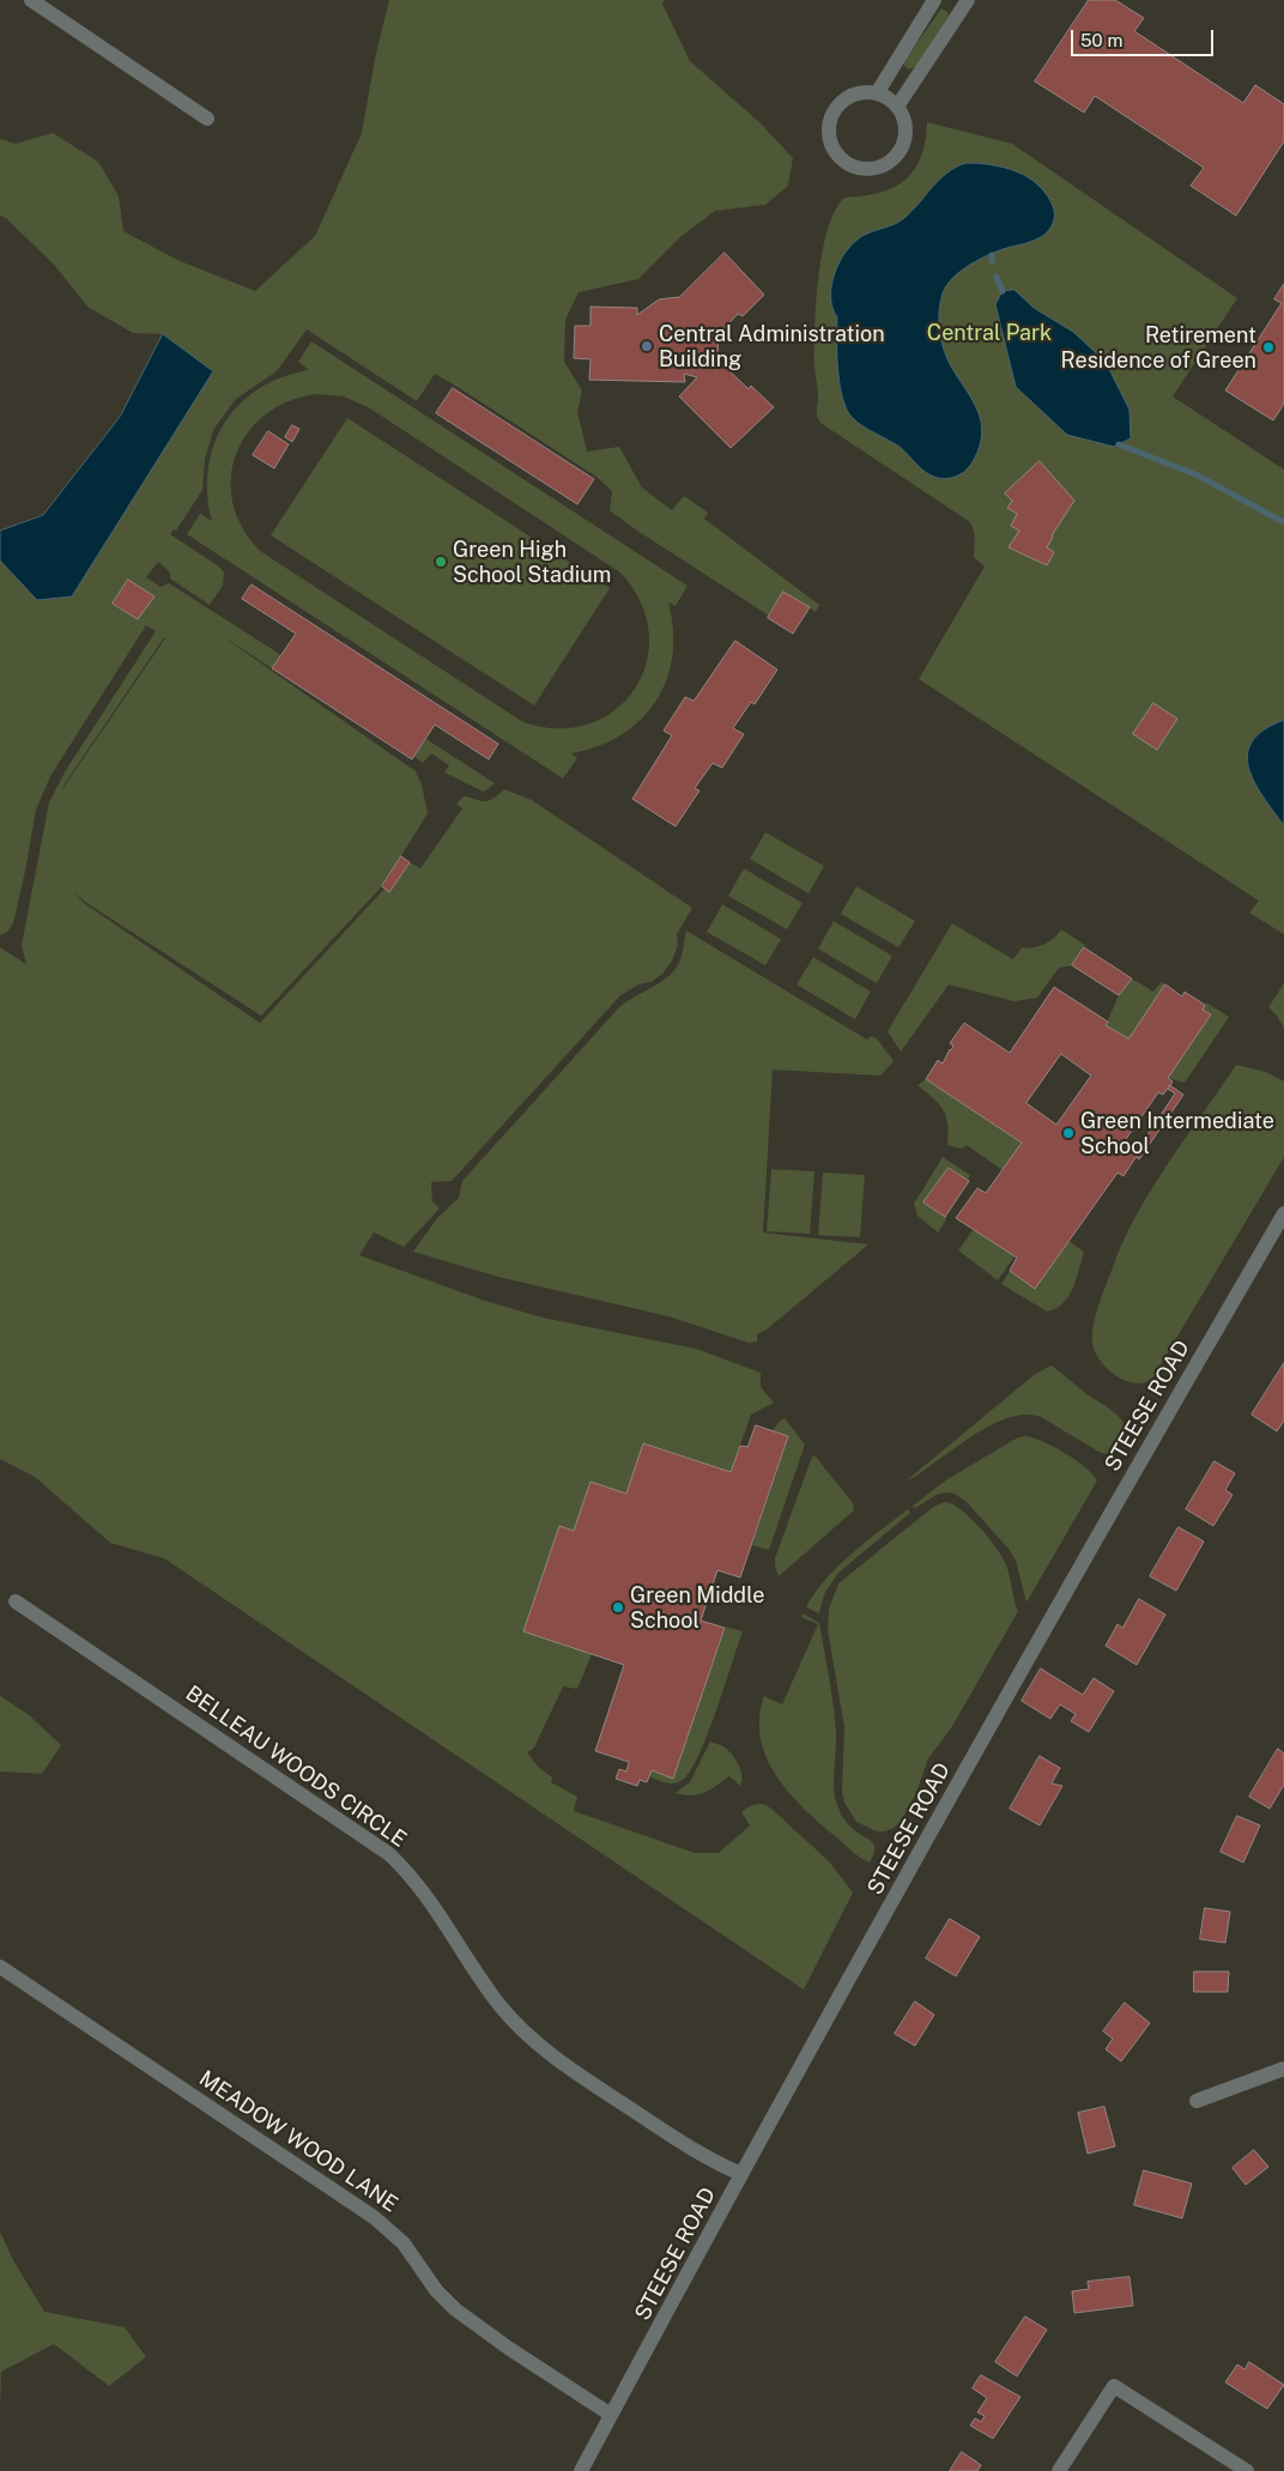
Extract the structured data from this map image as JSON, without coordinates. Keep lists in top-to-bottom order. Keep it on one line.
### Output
{"streets":{"street":["STEESE ROAD","BELLEAU WOODS CIRCLE","MEADOW WOOD LANE"]},"crossings":[["STEESE ROAD","BELLEAU WOODS CIRCLE"],["STEESE ROAD","MEADOW WOOD LANE"]],"parks":["Central Park"],"places":["Central Administration Building","Retirement Residence of Green","Green High School Stadium","Green Intermediate School","Green Middle School"],"scale_bar":"50 m"}
